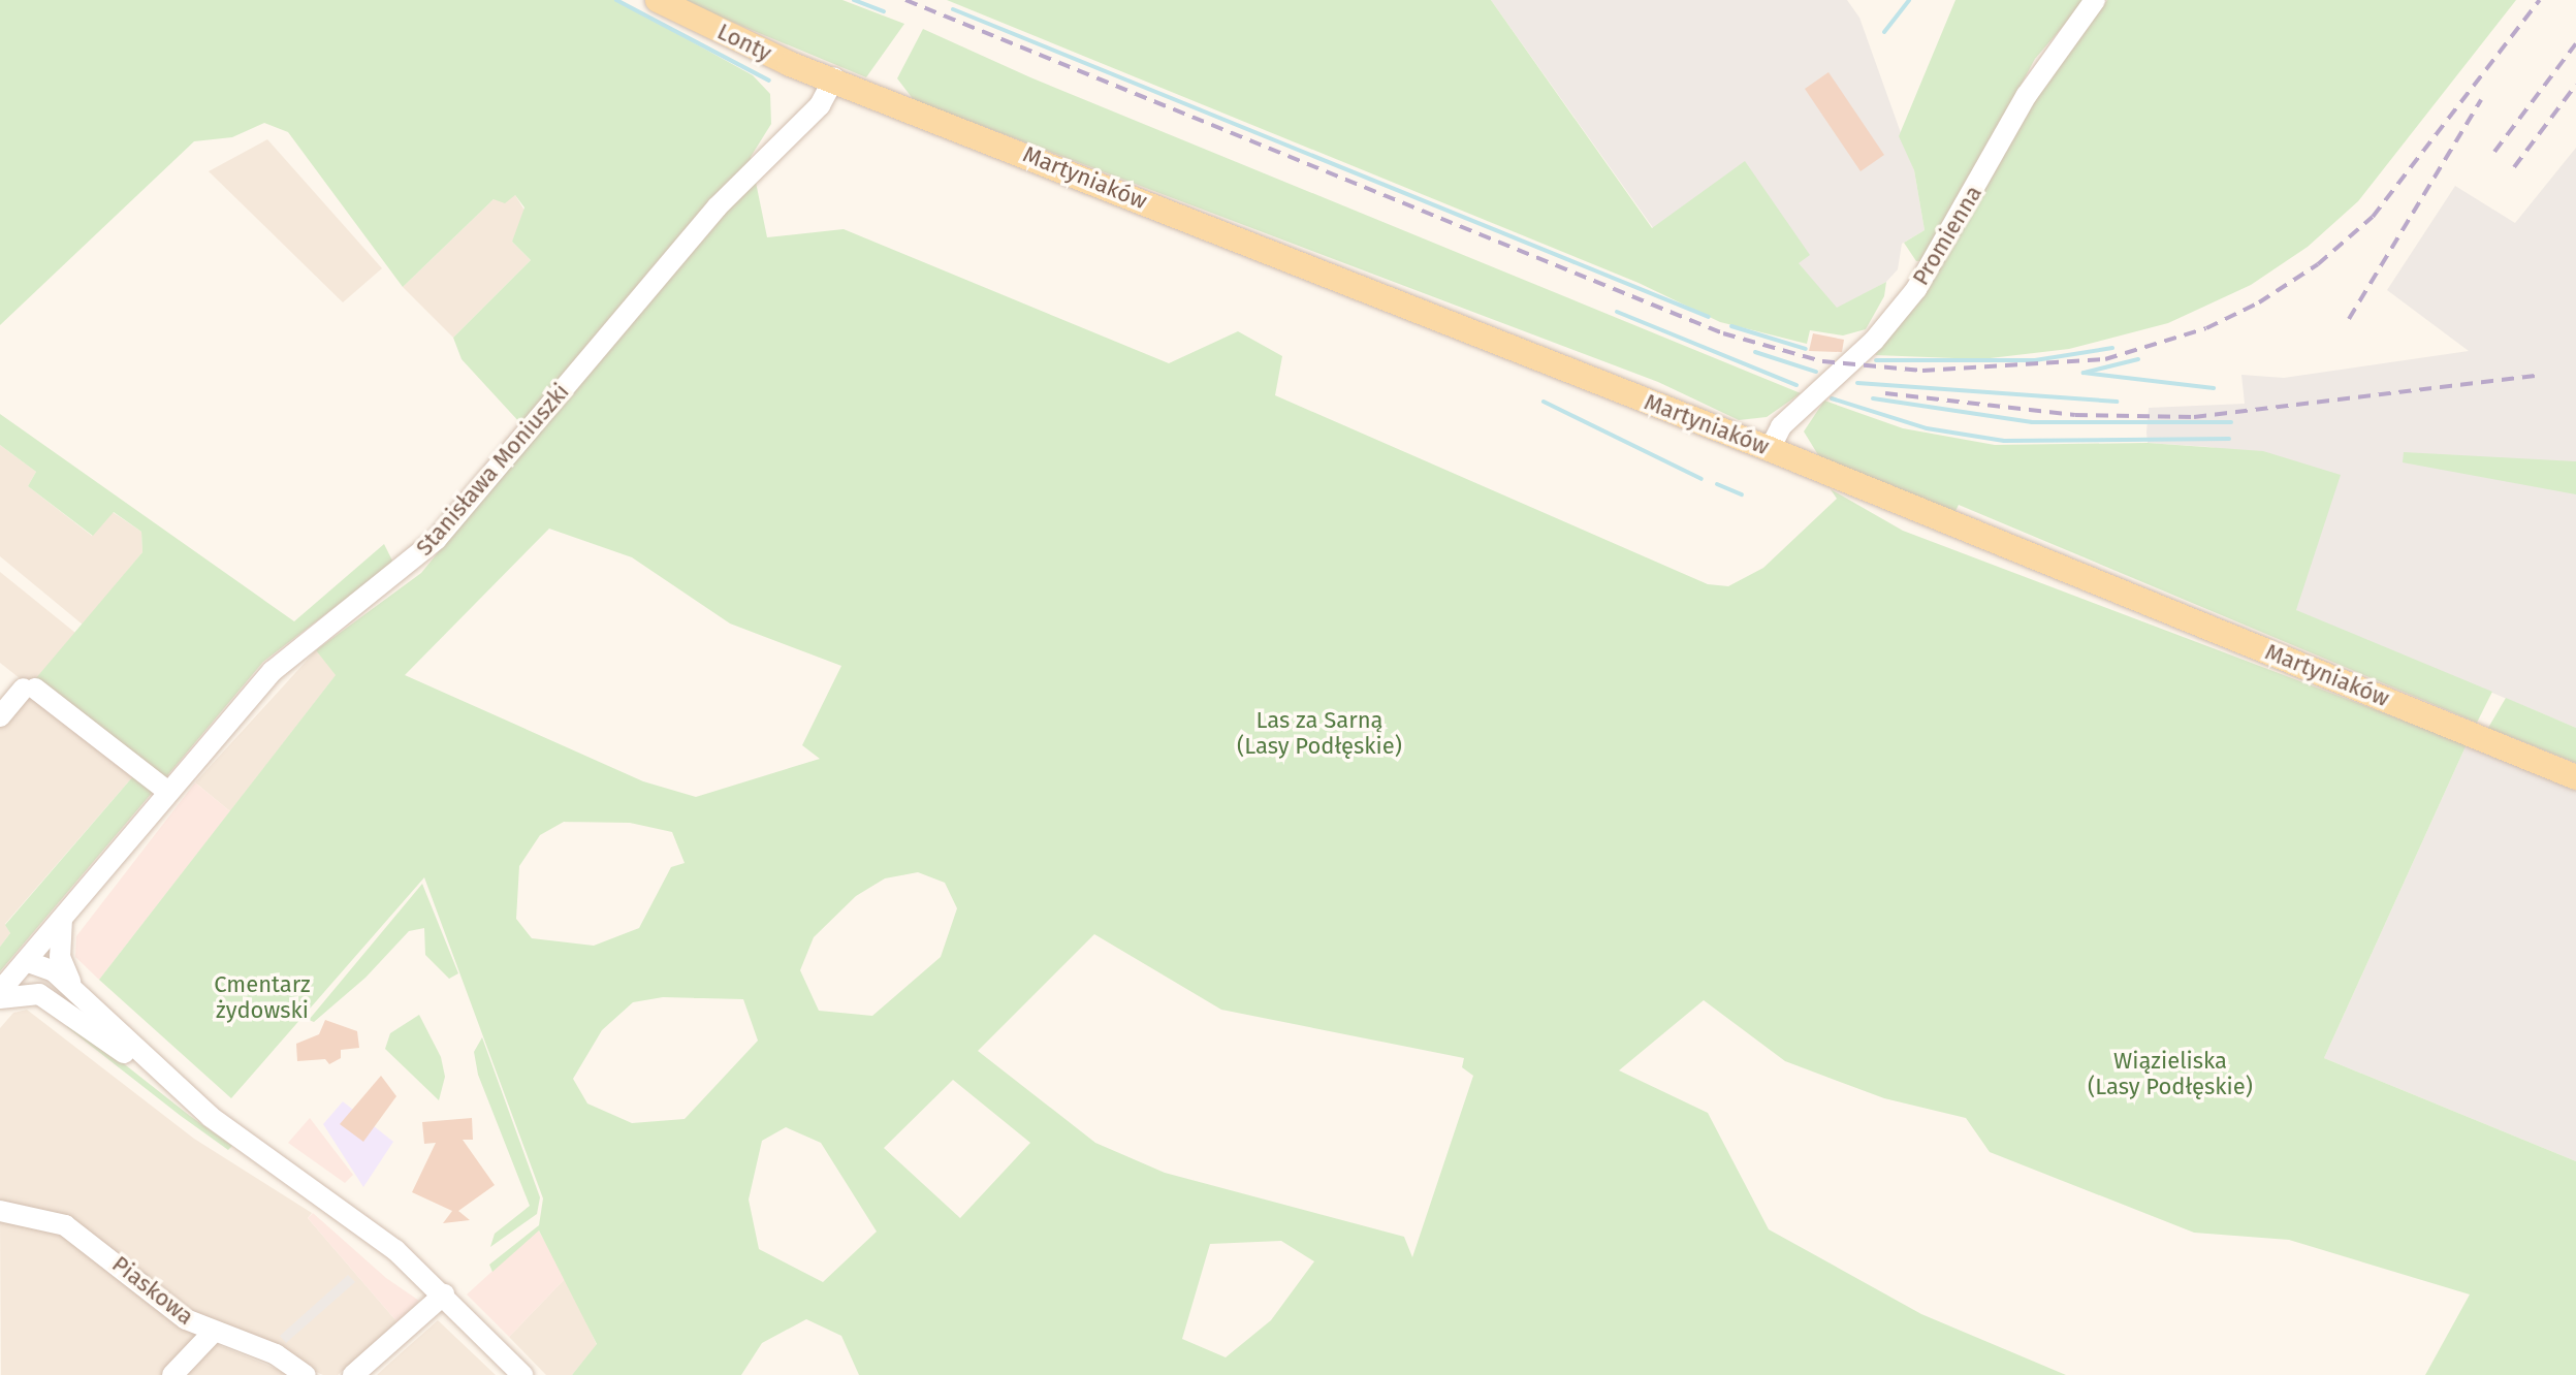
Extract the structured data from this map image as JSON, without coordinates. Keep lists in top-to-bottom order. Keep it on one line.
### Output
{"streets":{"main road":["Lonty","Martyniaków"],"street":["Promienna","Stanisława Moniuszki","Piaskowa"]},"crossings":[["Lonty","Martyniaków"],["Lonty","Stanisława Moniuszki"],["Martyniaków","Promienna"],["Martyniaków","Stanisława Moniuszki"]],"parks":["Las za Sarną (Lasy Podłęskie)","Cmentarz żydowski","Wiązieliska (Lasy Podłęskie)"]}
